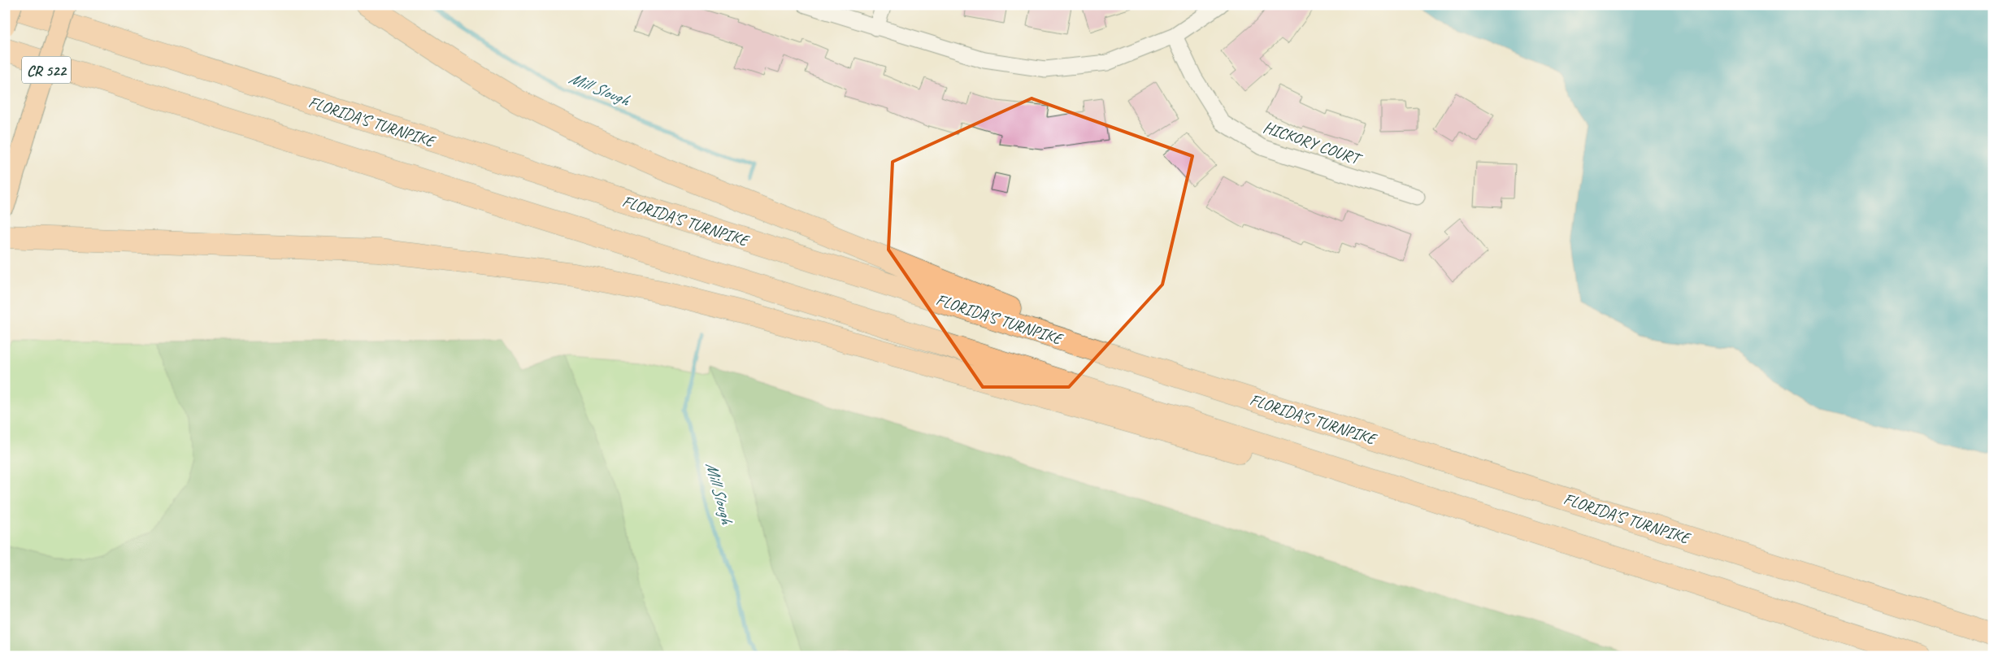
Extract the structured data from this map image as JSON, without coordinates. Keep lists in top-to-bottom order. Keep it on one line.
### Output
{"streets":{"highway":["FLORIDA'S TURNPIKE"],"main road":["CR 522"],"street":["HICKORY COURT"]},"water":["Mill Slough"]}
